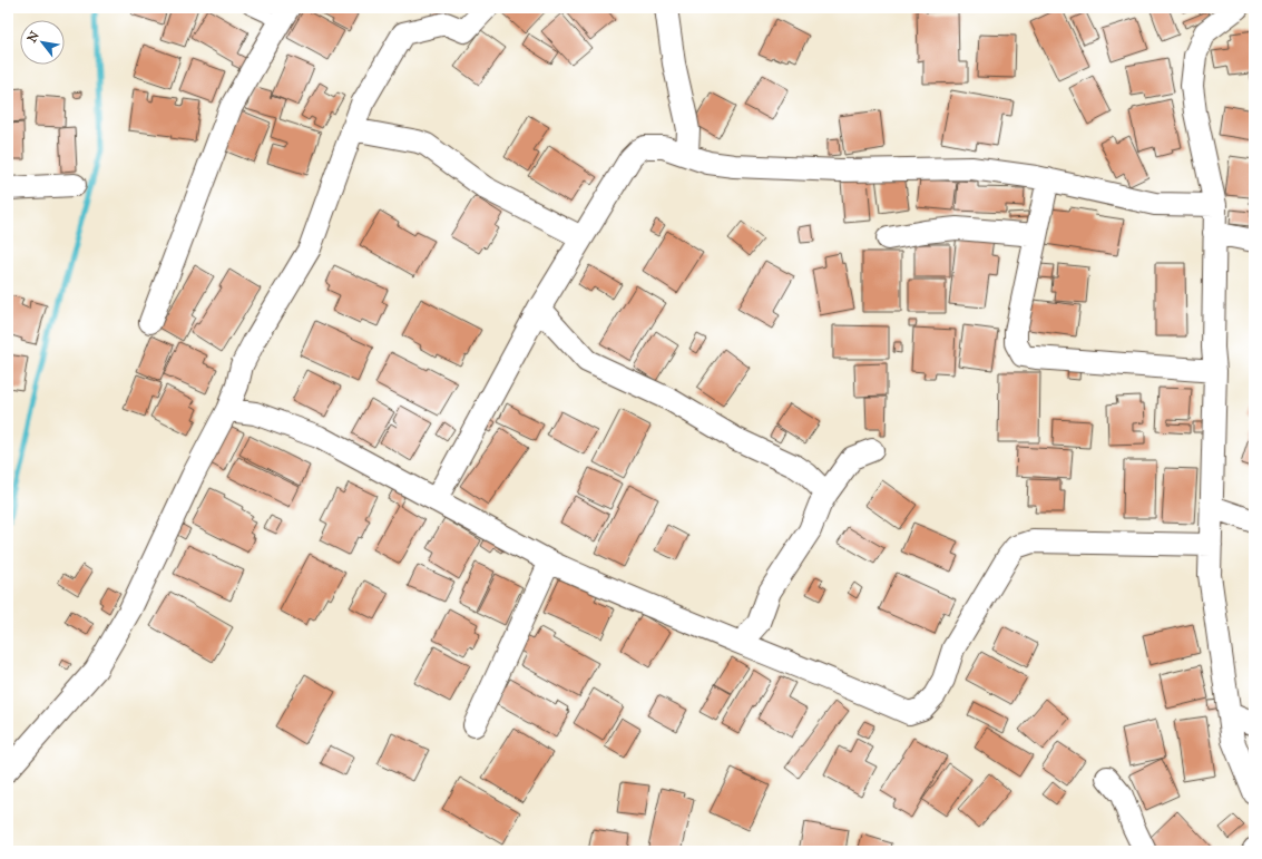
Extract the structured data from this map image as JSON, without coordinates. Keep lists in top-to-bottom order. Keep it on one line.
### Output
{"north":"top left"}
